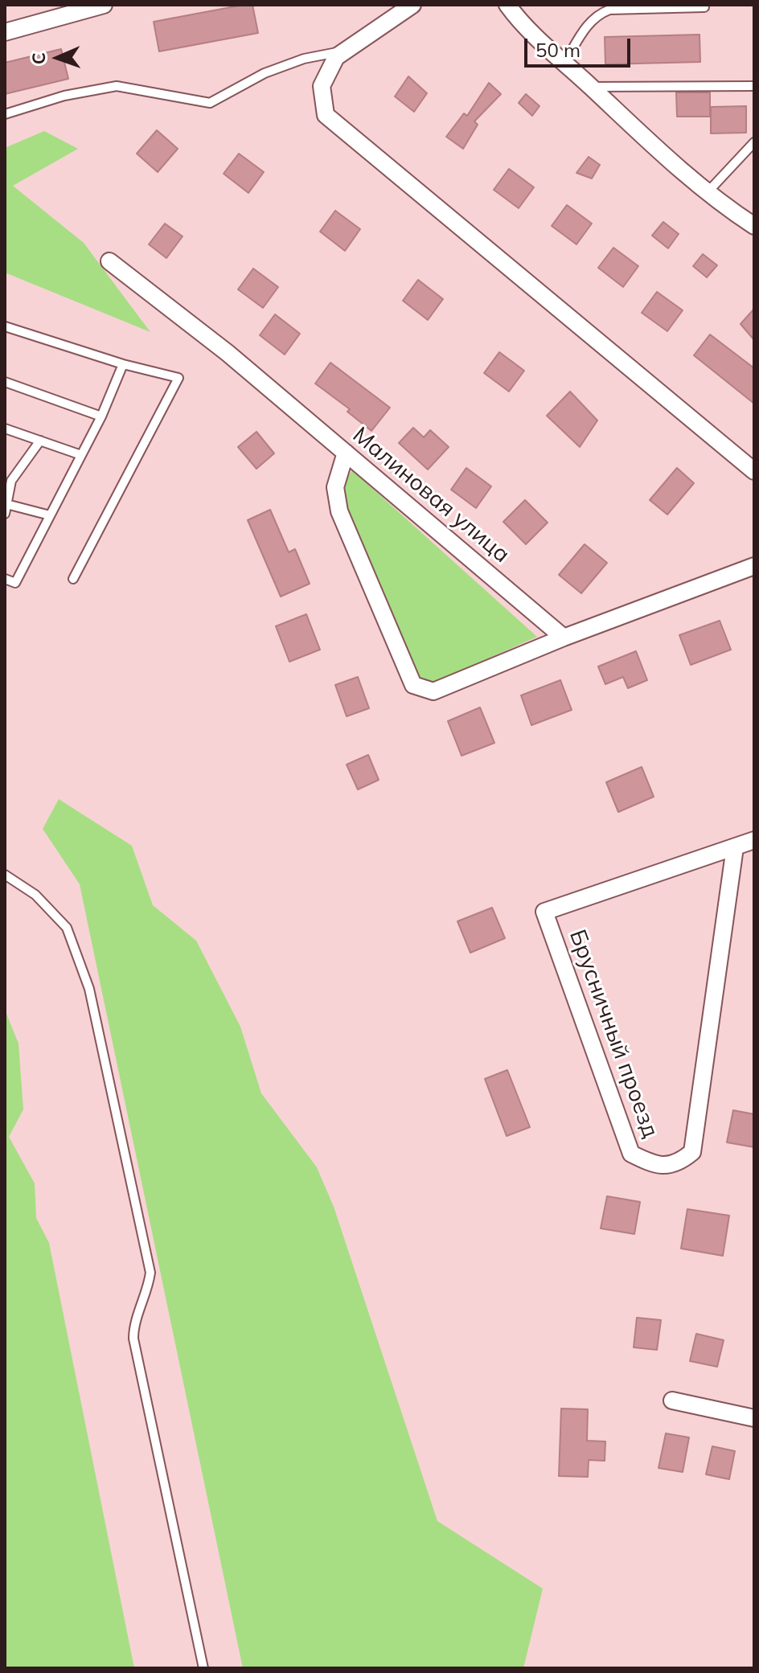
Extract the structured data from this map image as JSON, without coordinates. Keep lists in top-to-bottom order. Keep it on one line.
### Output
{"streets":{"street":["Малиновая улица","Брусничный проезд"]},"scale_bar":"50 m","north":"left"}
